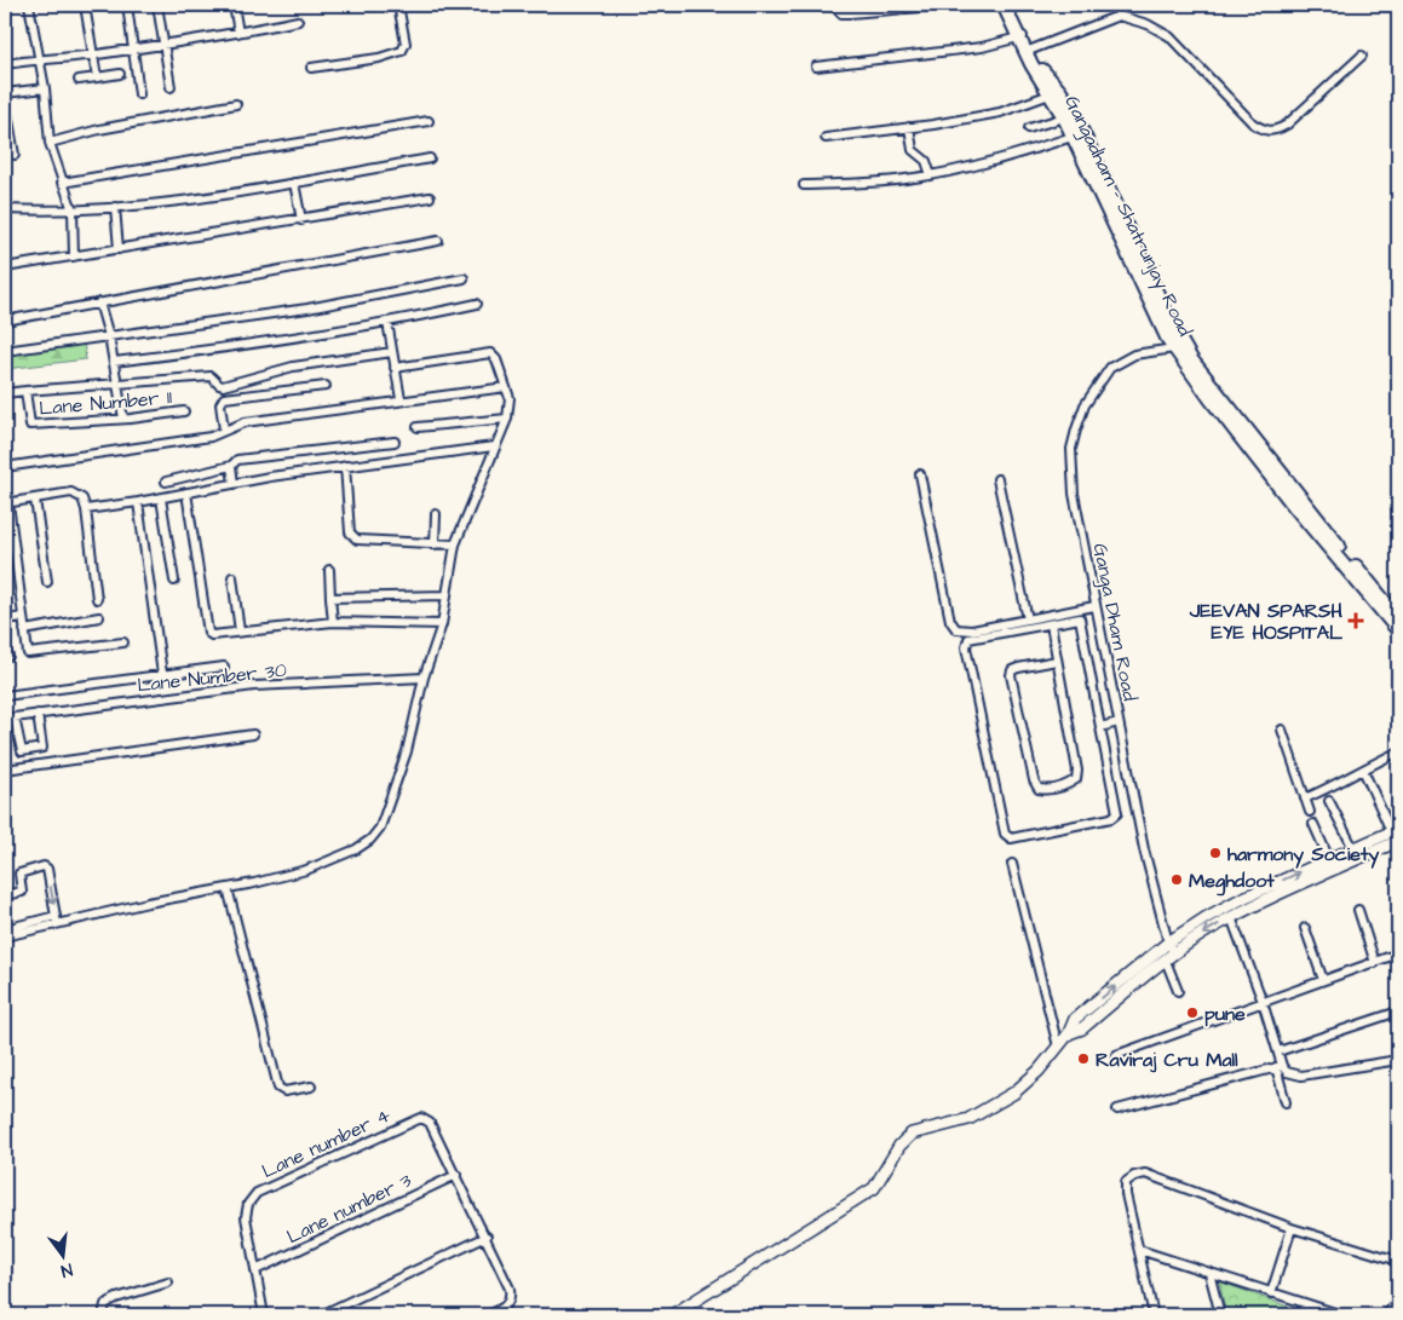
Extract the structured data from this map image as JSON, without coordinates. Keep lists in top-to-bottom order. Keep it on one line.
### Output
{"streets":{"main road":["Gangadham - Shatrunjay Road"],"street":["Lane Number 11","Ganga Dham Road","Lane Number 30","Lane number 4","Lane number 3"]},"crossings":[["Gangadham - Shatrunjay Road","Ganga Dham Road"],["Lane number 4","Lane number 3"]],"places":{"health":["JEEVAN SPARSH EYE HOSPITAL"],"other":["harmony Society","Meghdoot","pune","Raviraj Cru Mall"]},"north":"bottom"}
